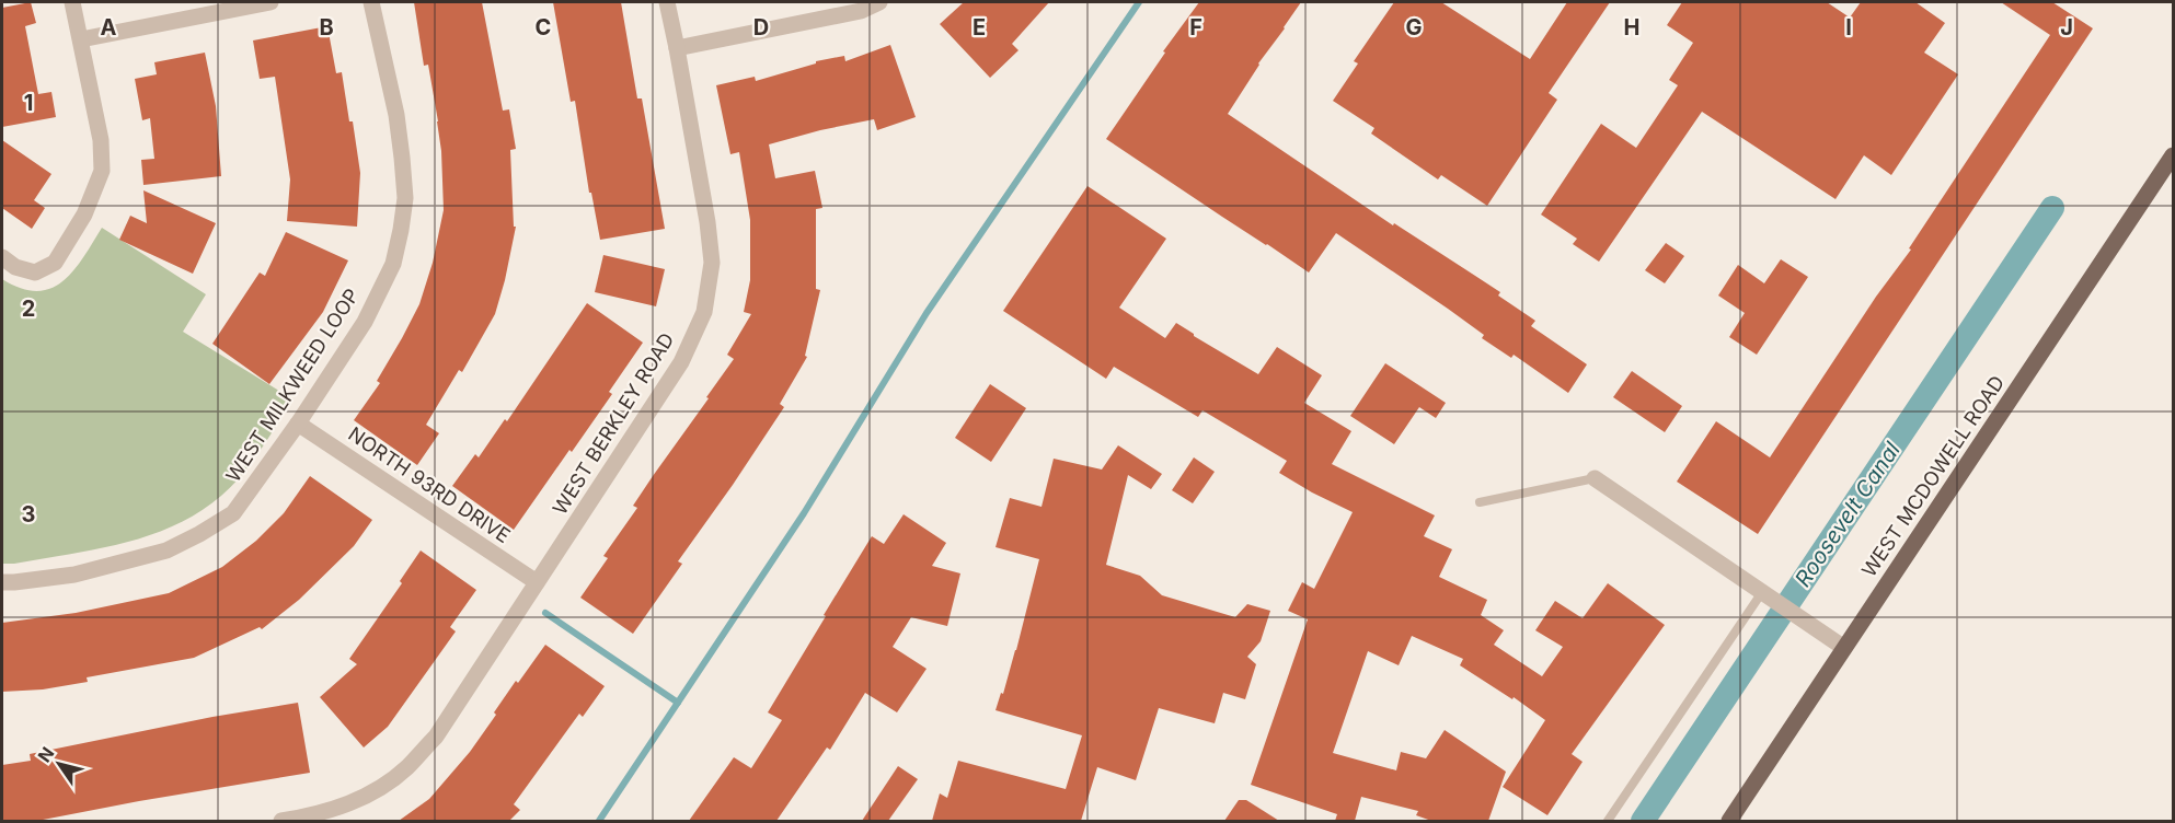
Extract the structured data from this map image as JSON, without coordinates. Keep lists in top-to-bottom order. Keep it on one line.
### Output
{"streets":{"main road":["WEST MCDOWELL ROAD"],"street":["WEST MILKWEED LOOP","WEST BERKLEY ROAD","NORTH 93RD DRIVE"]},"crossings":[["WEST MILKWEED LOOP","NORTH 93RD DRIVE"],["WEST BERKLEY ROAD","NORTH 93RD DRIVE"]],"water":["Roosevelt Canal"],"north":"top left","grid":{"columns":["A","B","C","D","E","F","G","H","I","J"],"rows":["1","2","3"]}}
